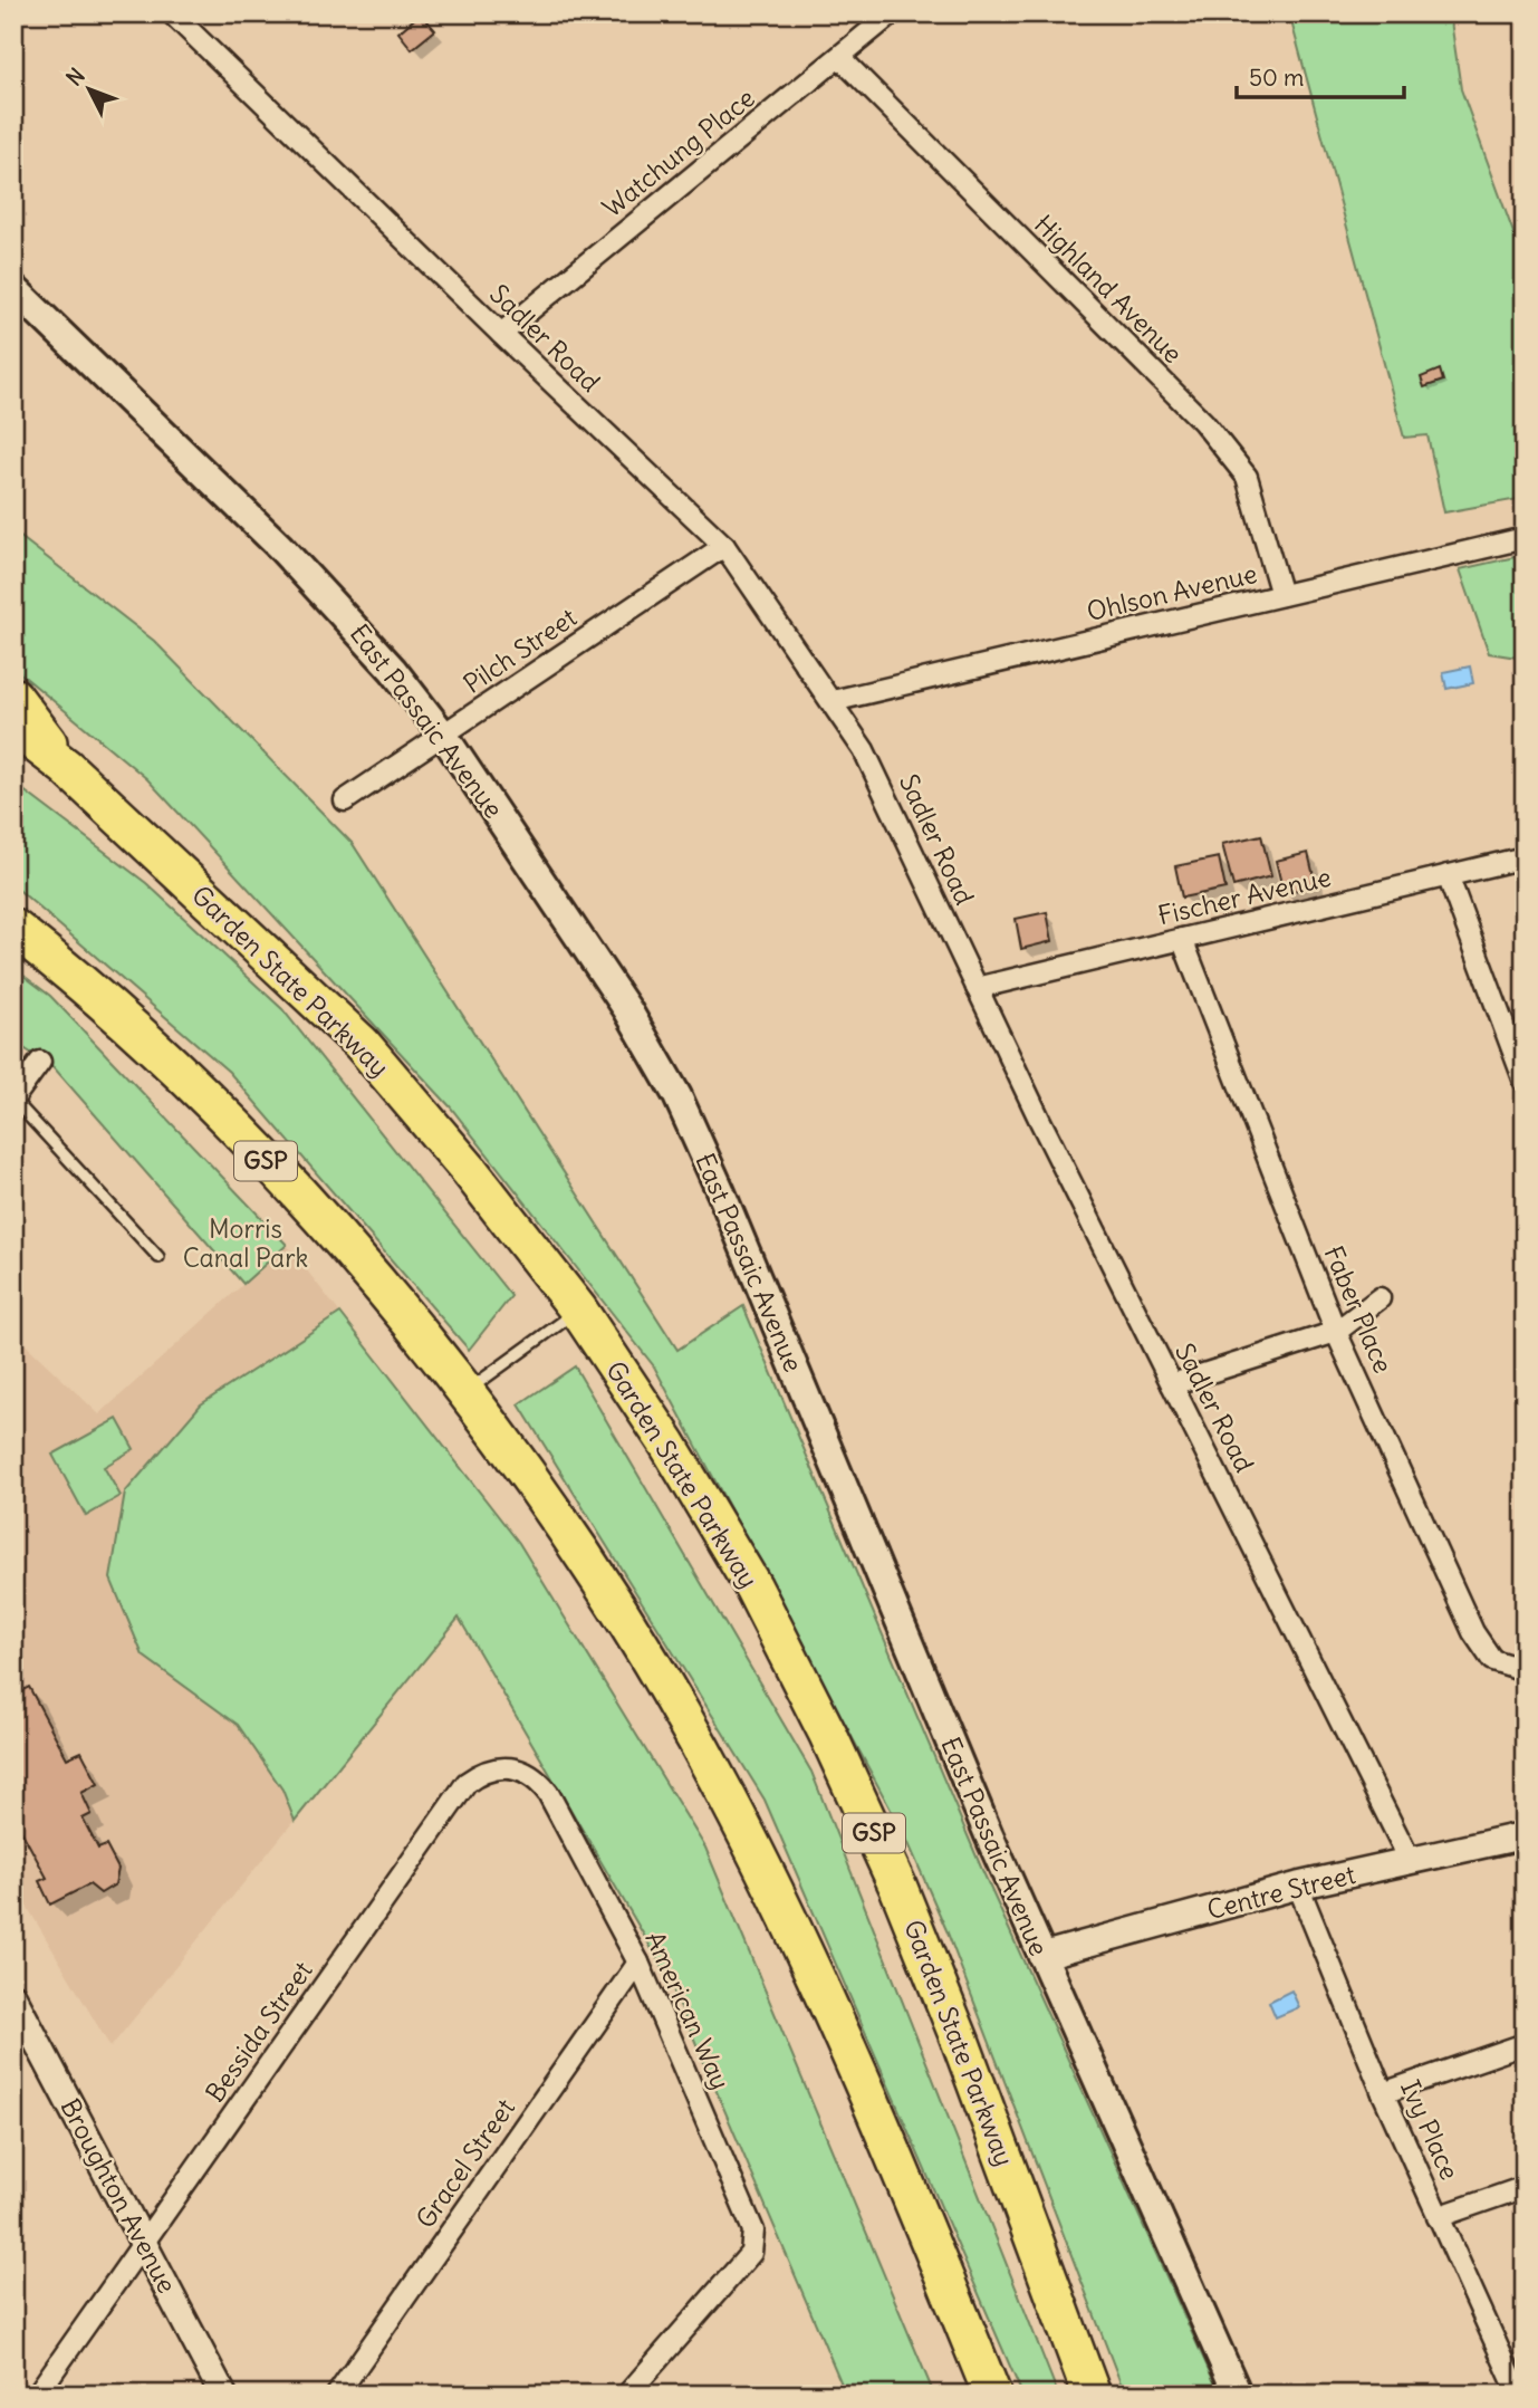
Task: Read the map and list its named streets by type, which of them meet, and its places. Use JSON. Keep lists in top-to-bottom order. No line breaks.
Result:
{"streets":{"highway":["Garden State Parkway","GSP"],"main road":["East Passaic Avenue"],"street":["Watchung Place","Highland Avenue","Sadler Road","Ohlson Avenue","Pilch Street","Fischer Avenue","Faber Place","Centre Street","American Way","Bessida Street","Ivy Place","Gracel Street","Broughton Avenue"]},"crossings":[["Watchung Place","Highland Avenue"],["Watchung Place","Sadler Road"],["Highland Avenue","Ohlson Avenue"],["Sadler Road","Ohlson Avenue"],["Sadler Road","Pilch Street"],["Sadler Road","Fischer Avenue"],["Sadler Road","Centre Street"],["Pilch Street","East Passaic Avenue"],["East Passaic Avenue","Centre Street"],["Fischer Avenue","Faber Place"],["Centre Street","Ivy Place"],["American Way","Bessida Street"],["American Way","Gracel Street"],["Bessida Street","Broughton Avenue"]],"parks":["Morris Canal Park"],"scale_bar":"50 m","north":"top left"}
